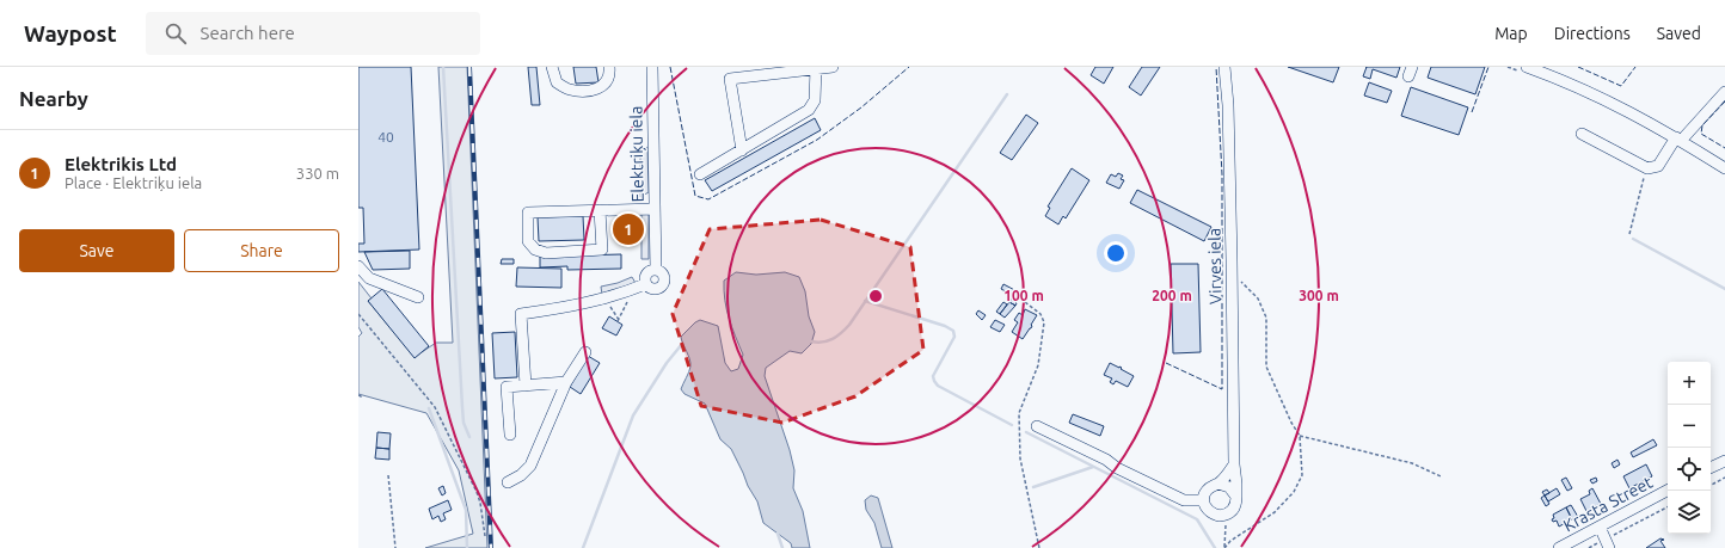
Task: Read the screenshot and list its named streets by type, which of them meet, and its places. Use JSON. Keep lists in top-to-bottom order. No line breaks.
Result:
{"streets":{"street":["Elektriķu iela","Virves iela","Krasta Street"]},"house_numbers":["40"],"page":{"header":"Waypost","search":"Search here","nav":["Map","Directions","Saved"],"heading":"Nearby","list":[{"mark":"1","name":"Elektrikis Ltd","note":"Place · Elektriķu iela","value":"330 m"}],"pins":"1","buttons":["Save","Share"],"map_buttons":["+","−"]},"rings":["100 m","200 m","300 m"]}
